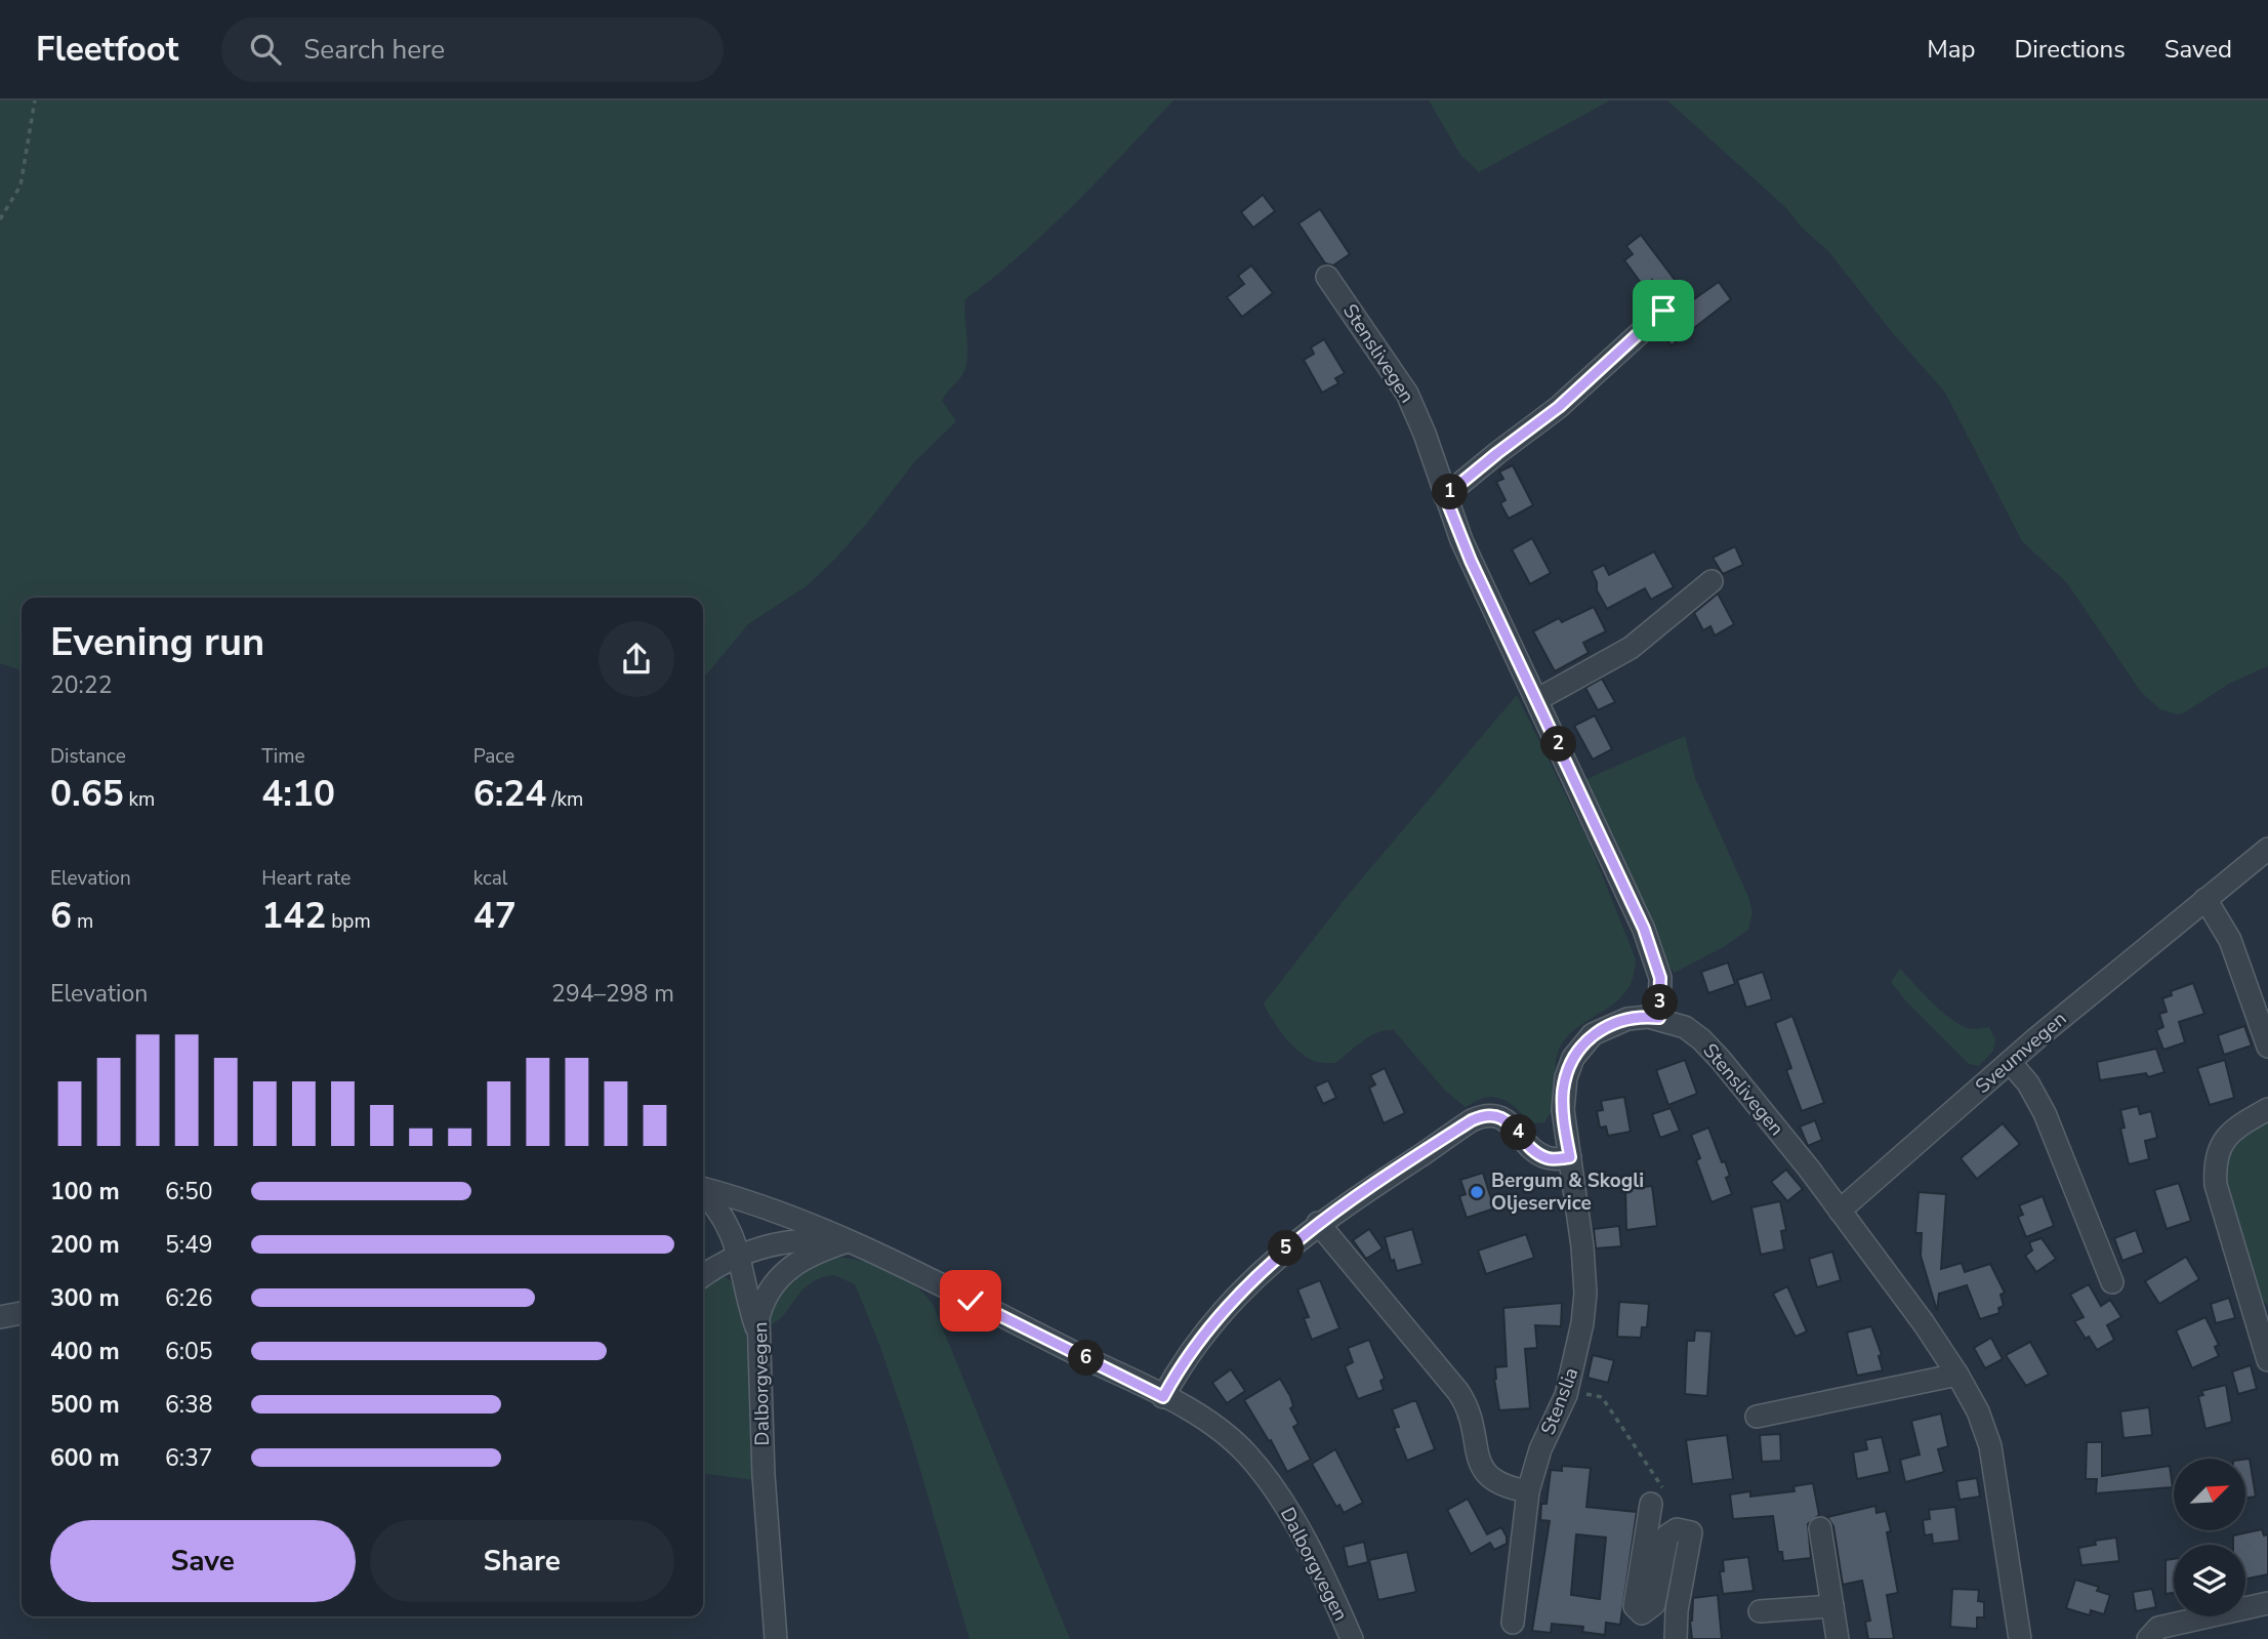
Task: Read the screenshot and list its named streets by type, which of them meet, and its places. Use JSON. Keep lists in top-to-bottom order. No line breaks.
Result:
{"streets":{"street":["Stenslivegen","Sveumvegen","Dalborgvegen","Stenslia"]},"crossings":[["Stenslivegen","Sveumvegen"],["Stenslivegen","Stenslia"]],"places":["Bergum & Skogli Oljeservice"],"north":"top right","page":{"header":"Fleetfoot","search":"Search here","nav":["Map","Directions","Saved"],"pins":["1","2","3","4","5","6"],"heading":["Evening run","20:22"],"stats":[["Distance","0.65 km"],["Time","4:10"],["Pace","6:24 /km"],["Elevation","6 m"],["Heart rate","142 bpm"],["kcal","47"]],"chart":["Elevation","294–298 m"],"list":[{"name":"100 m","note":"6:50"},{"name":"200 m","note":"5:49"},{"name":"300 m","note":"6:26"},{"name":"400 m","note":"6:05"},{"name":"500 m","note":"6:38"},{"name":"600 m","note":"6:37"}],"buttons":["Save","Share"]}}
